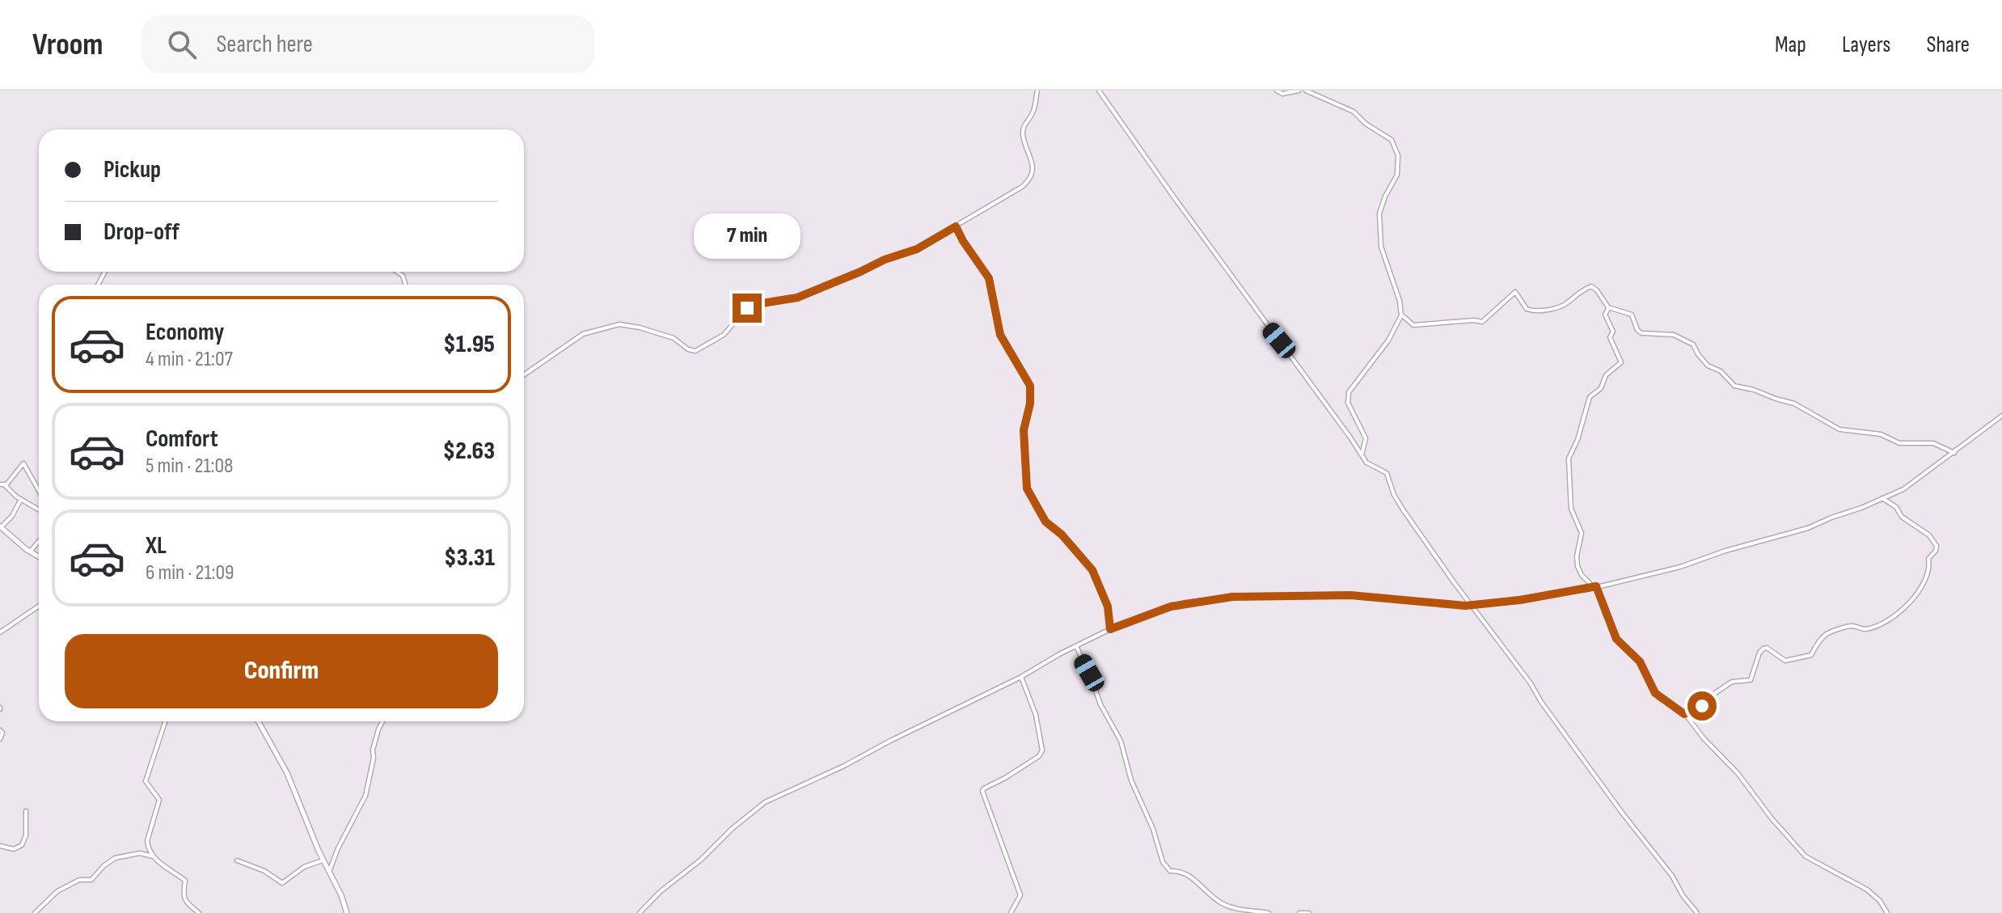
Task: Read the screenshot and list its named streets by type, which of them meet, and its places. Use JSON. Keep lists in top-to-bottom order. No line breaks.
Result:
{"page":{"header":"Vroom","search":"Search here","nav":["Map","Layers","Share"],"banner":["Pickup","Drop-off"],"bubble":"7 min","list":[{"name":"Economy","note":"4 min · 21:07","value":"$1.95"},{"name":"Comfort","note":"5 min · 21:08","value":"$2.63"},{"name":"XL","note":"6 min · 21:09","value":"$3.31"}],"buttons":"Confirm"}}
